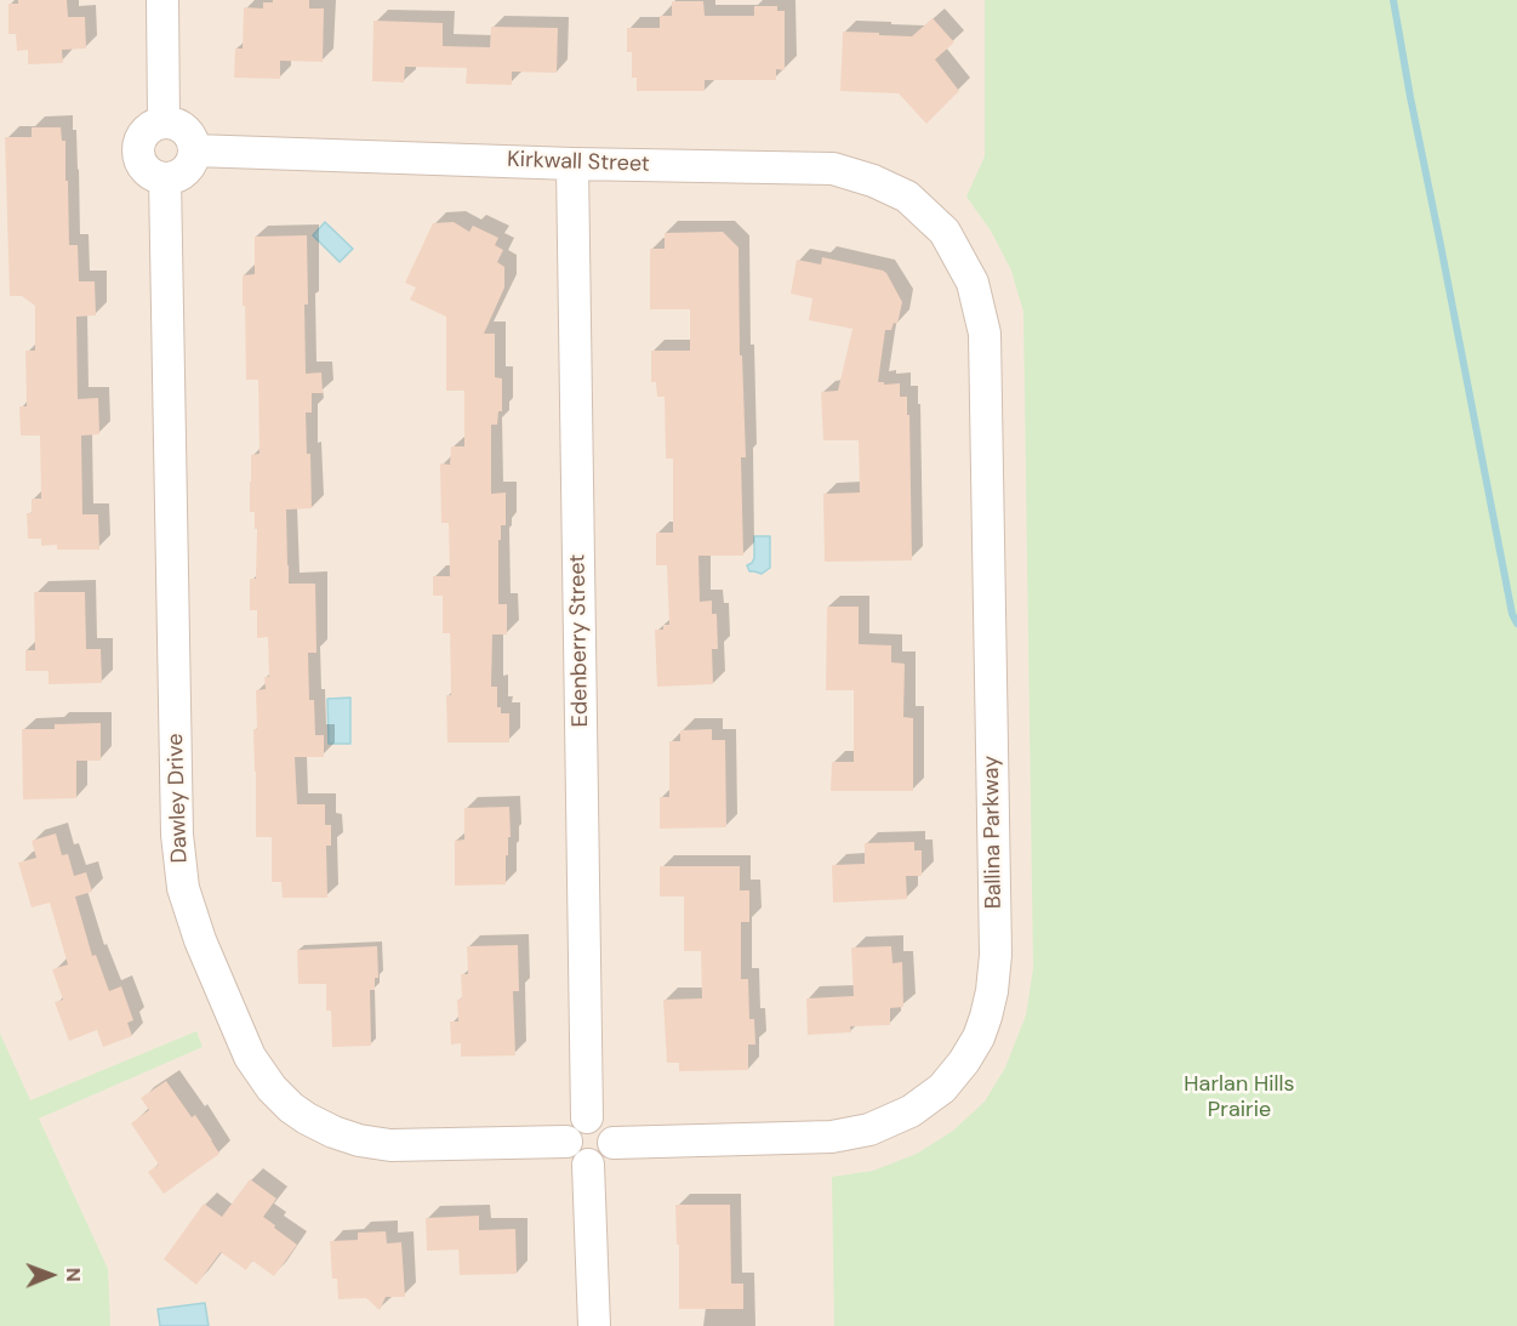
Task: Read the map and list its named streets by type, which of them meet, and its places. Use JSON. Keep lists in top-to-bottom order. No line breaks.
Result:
{"streets":{"street":["Kirkwall Street","Edenberry Street","Dawley Drive","Ballina Parkway"]},"crossings":[["Kirkwall Street","Edenberry Street"],["Kirkwall Street","Dawley Drive"],["Kirkwall Street","Ballina Parkway"],["Edenberry Street","Dawley Drive"],["Edenberry Street","Ballina Parkway"],["Dawley Drive","Ballina Parkway"]],"parks":["Harlan Hills Prairie"],"north":"right"}
